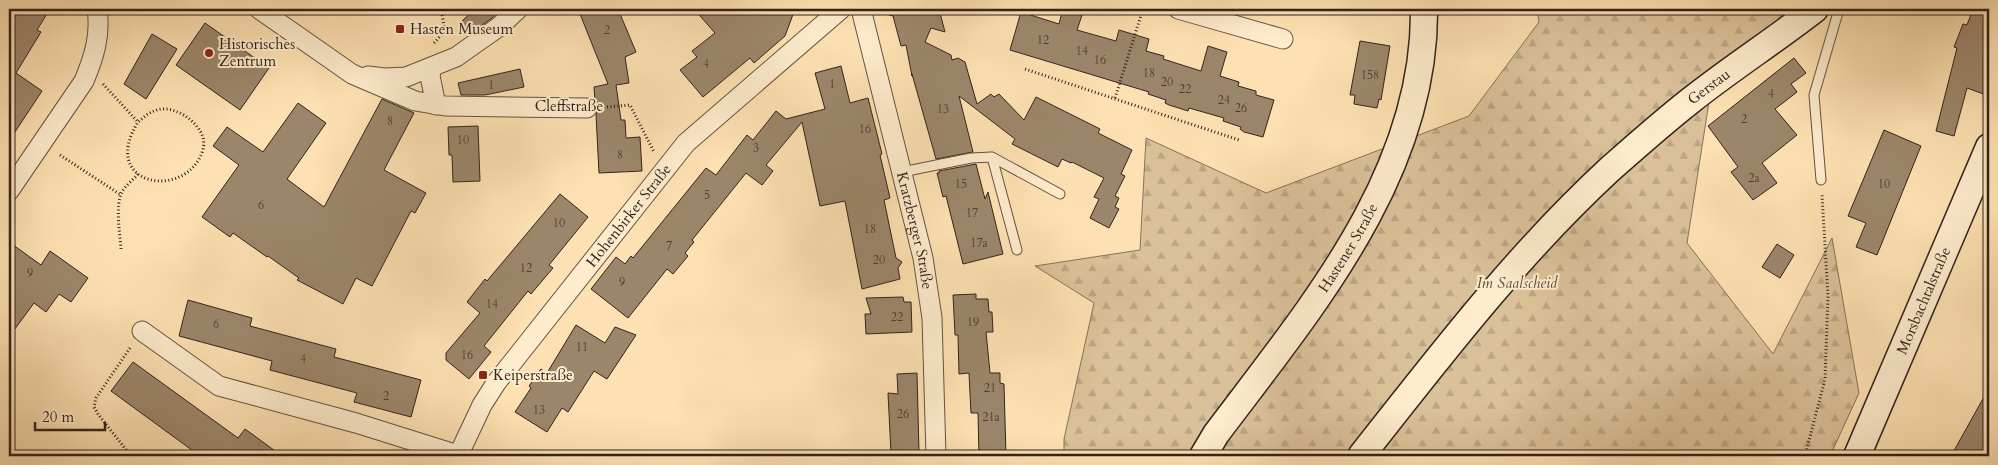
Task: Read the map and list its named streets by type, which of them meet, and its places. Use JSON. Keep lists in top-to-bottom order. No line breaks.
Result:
{"streets":{"main road":["Gerstau","Hastener Straße","Morsbachtalstraße"],"street":["Cleffstraße","Hohenbirker Straße","Kratzberger Straße"]},"crossings":[["Cleffstraße","Hohenbirker Straße"]],"parks":["Im Saalscheid"],"places":{"transit":["Hasten Museum","Keiperstraße"],"other":["Historisches Zentrum"]},"house_numbers":["2","12","14","16","4","18","158","20","1","1","22","4","24","26","13","2","8","16","10","3","8","2a","15","10","5","6","17","10","18","17a","7","20","12","9","9","14","22","19","6","11","16","4","21","2","13","26","21a"],"scale_bar":"20 m"}
